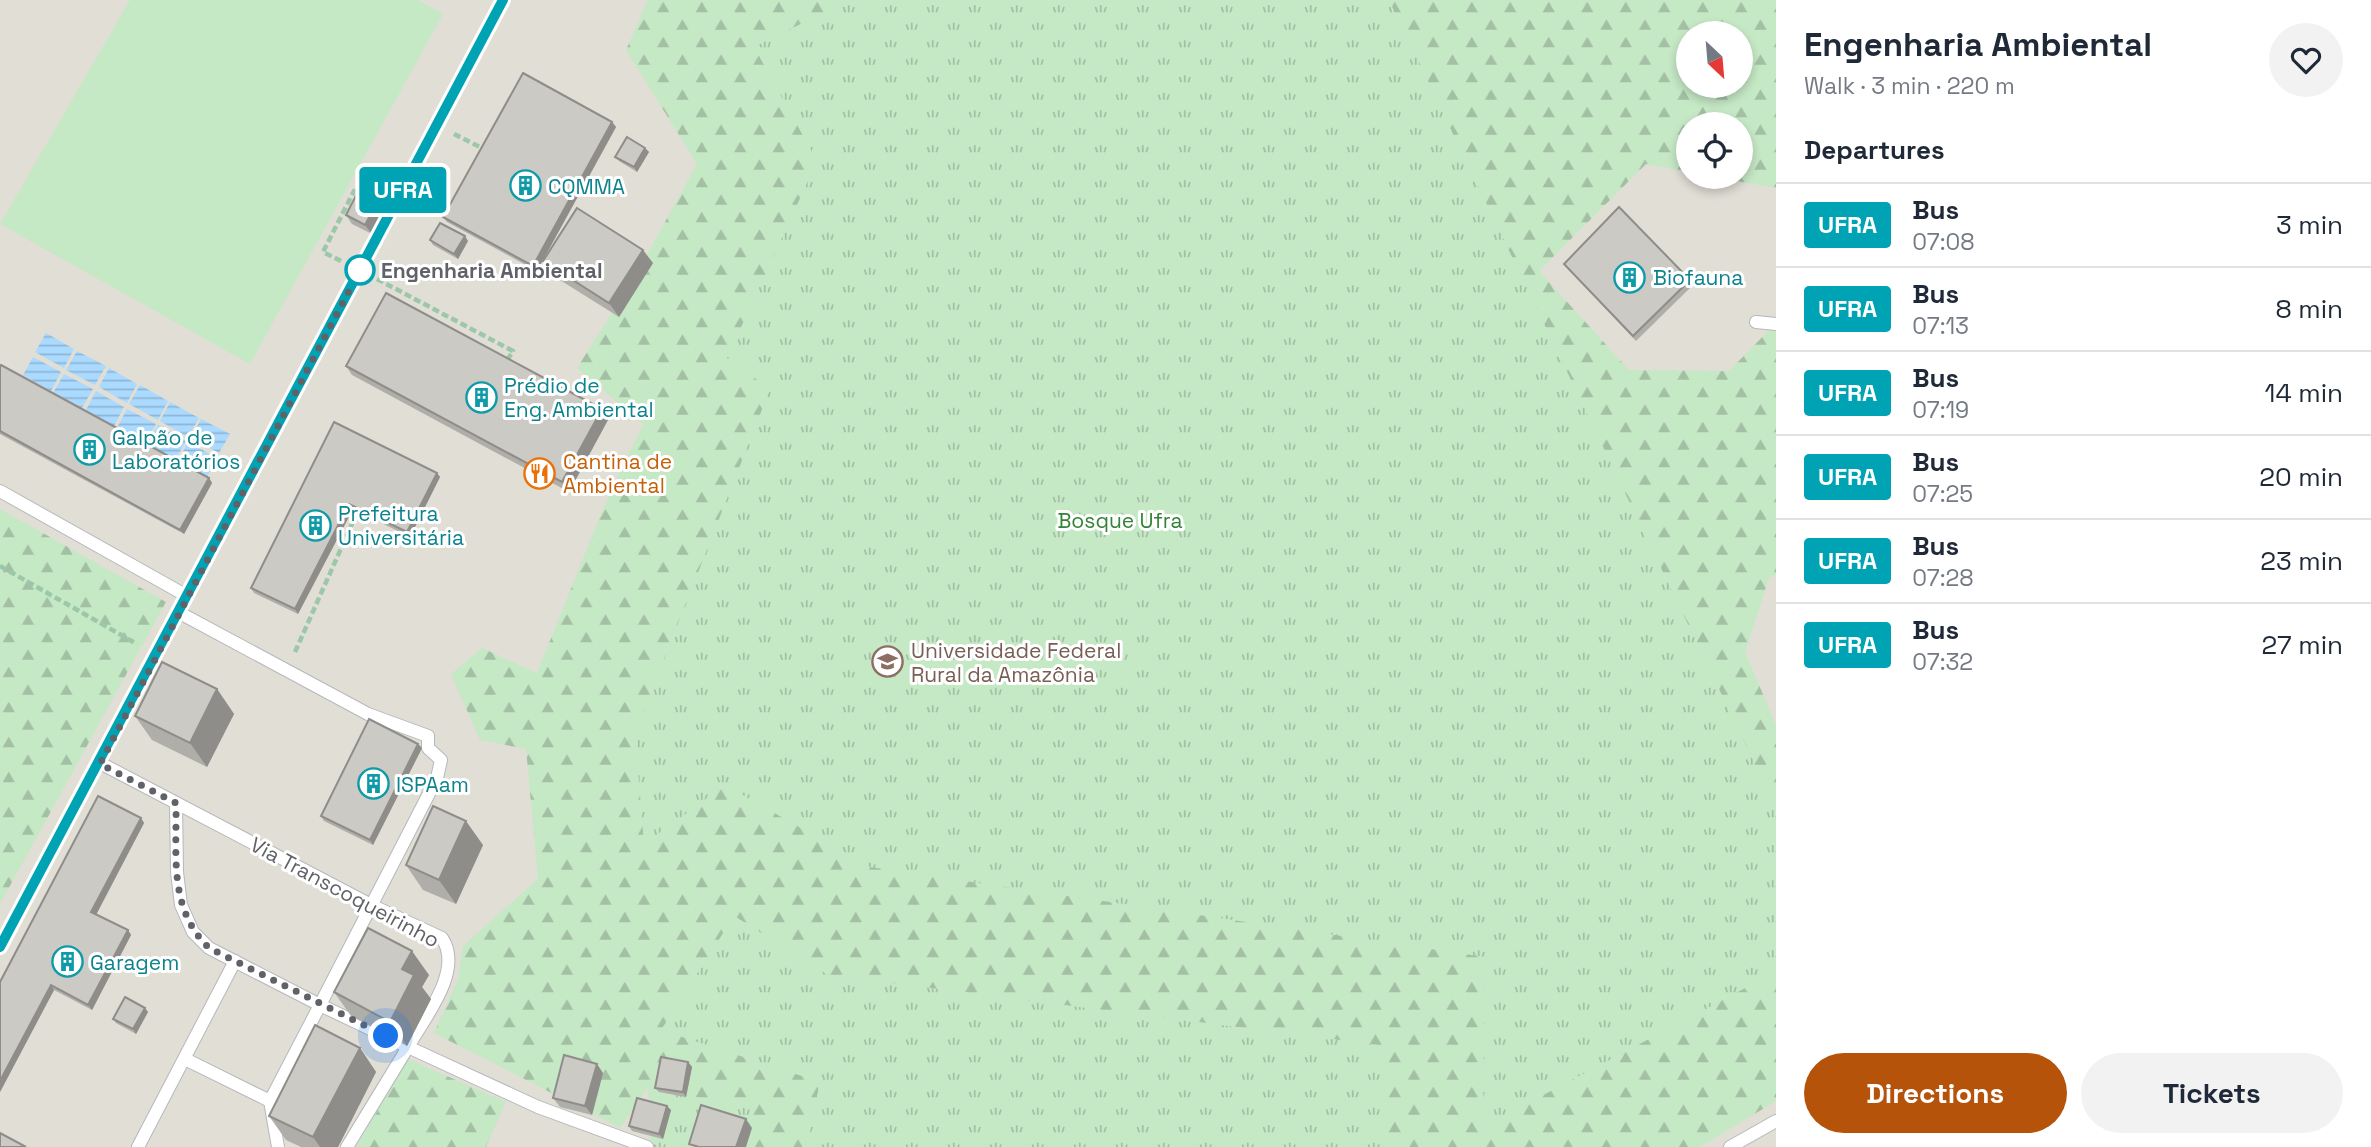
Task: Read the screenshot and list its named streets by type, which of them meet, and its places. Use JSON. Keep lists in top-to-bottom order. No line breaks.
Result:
{"streets":{"lane":["Via Transcoqueirinho"]},"parks":["Bosque Ufra"],"places":{"building":["CQMMA","Biofauna","Prédio de Eng. Ambiental","Galpão de Laboratórios","Prefeitura Universitária","ISPAam","Garagem"],"other":["Engenharia Ambiental"],"restaurant":["Cantina de Ambiental"],"school or university":["Universidade Federal Rural da Amazônia"]},"lines":["bus line UFRA"],"north":"bottom right","page":{"on_map":"UFRA","heading":[["Engenharia Ambiental","Walk · 3 min · 220 m"],"Departures"],"list":[{"mark":"UFRA","name":"Bus","note":"07:08","value":"3 min"},{"mark":"UFRA","name":"Bus","note":"07:13","value":"8 min"},{"mark":"UFRA","name":"Bus","note":"07:19","value":"14 min"},{"mark":"UFRA","name":"Bus","note":"07:25","value":"20 min"},{"mark":"UFRA","name":"Bus","note":"07:28","value":"23 min"},{"mark":"UFRA","name":"Bus","note":"07:32","value":"27 min"}],"buttons":["Directions","Tickets"]}}
